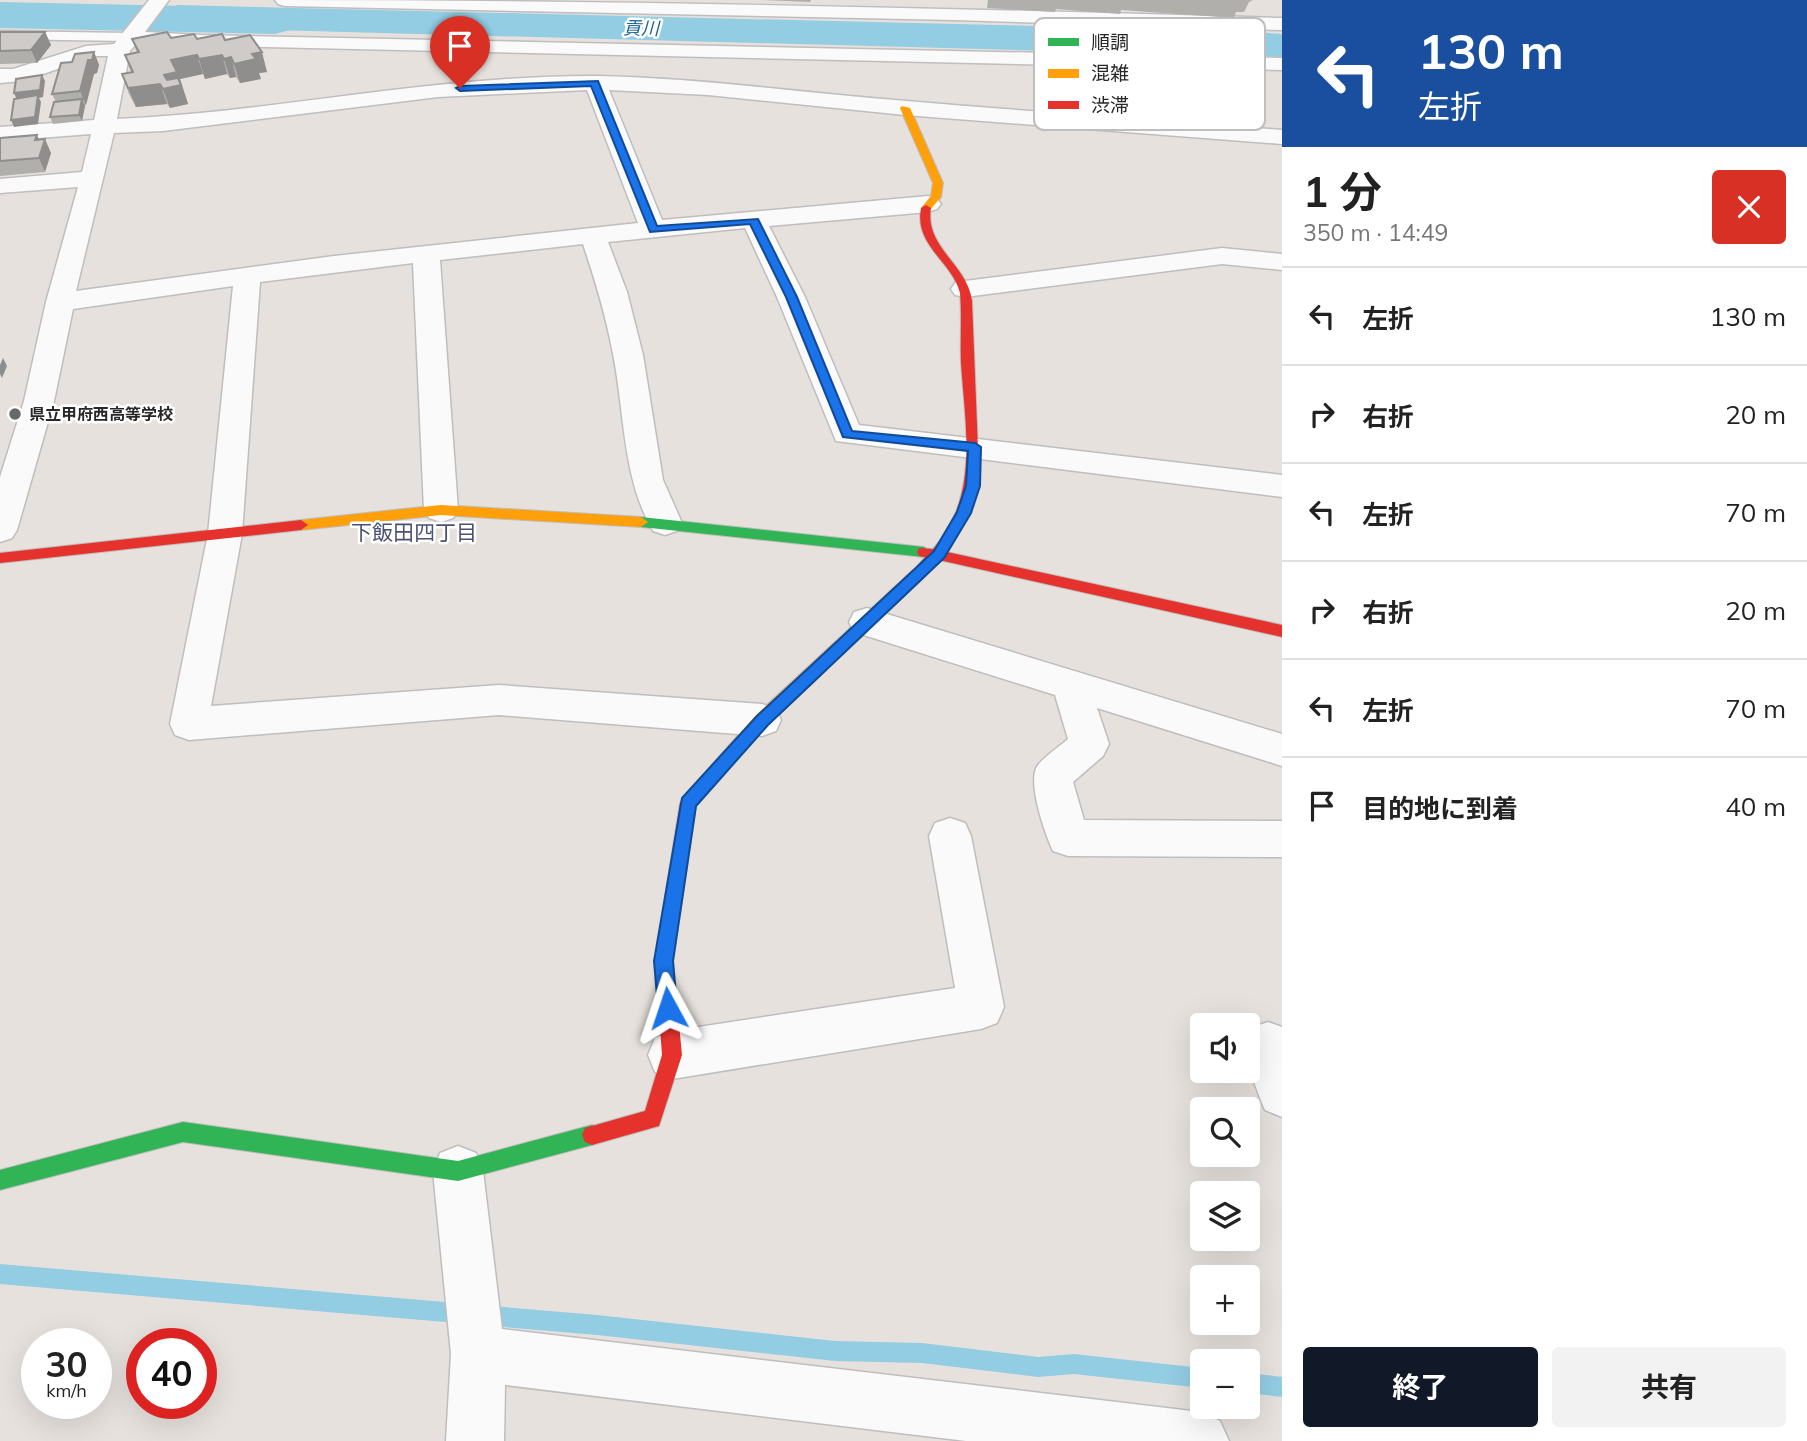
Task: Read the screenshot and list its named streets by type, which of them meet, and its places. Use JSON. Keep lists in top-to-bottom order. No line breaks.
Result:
{"districts":["下飯田四丁目"],"water":["貢川"],"places":["県立甲府西高等学校"],"legend":["順調","混雑","渋滞"],"page":{"turn":["130 m","左折"],"heading":["1 分","350 m · 14:49"],"list":[{"name":"左折","value":"130 m"},{"name":"右折","value":"20 m"},{"name":"左折","value":"70 m"},{"name":"右折","value":"20 m"},{"name":"左折","value":"70 m"},{"name":"目的地に到着","value":"40 m"}],"map_buttons":["+","−"],"speed":"30 km/h","limit":"40","buttons":["終了","共有"]}}
